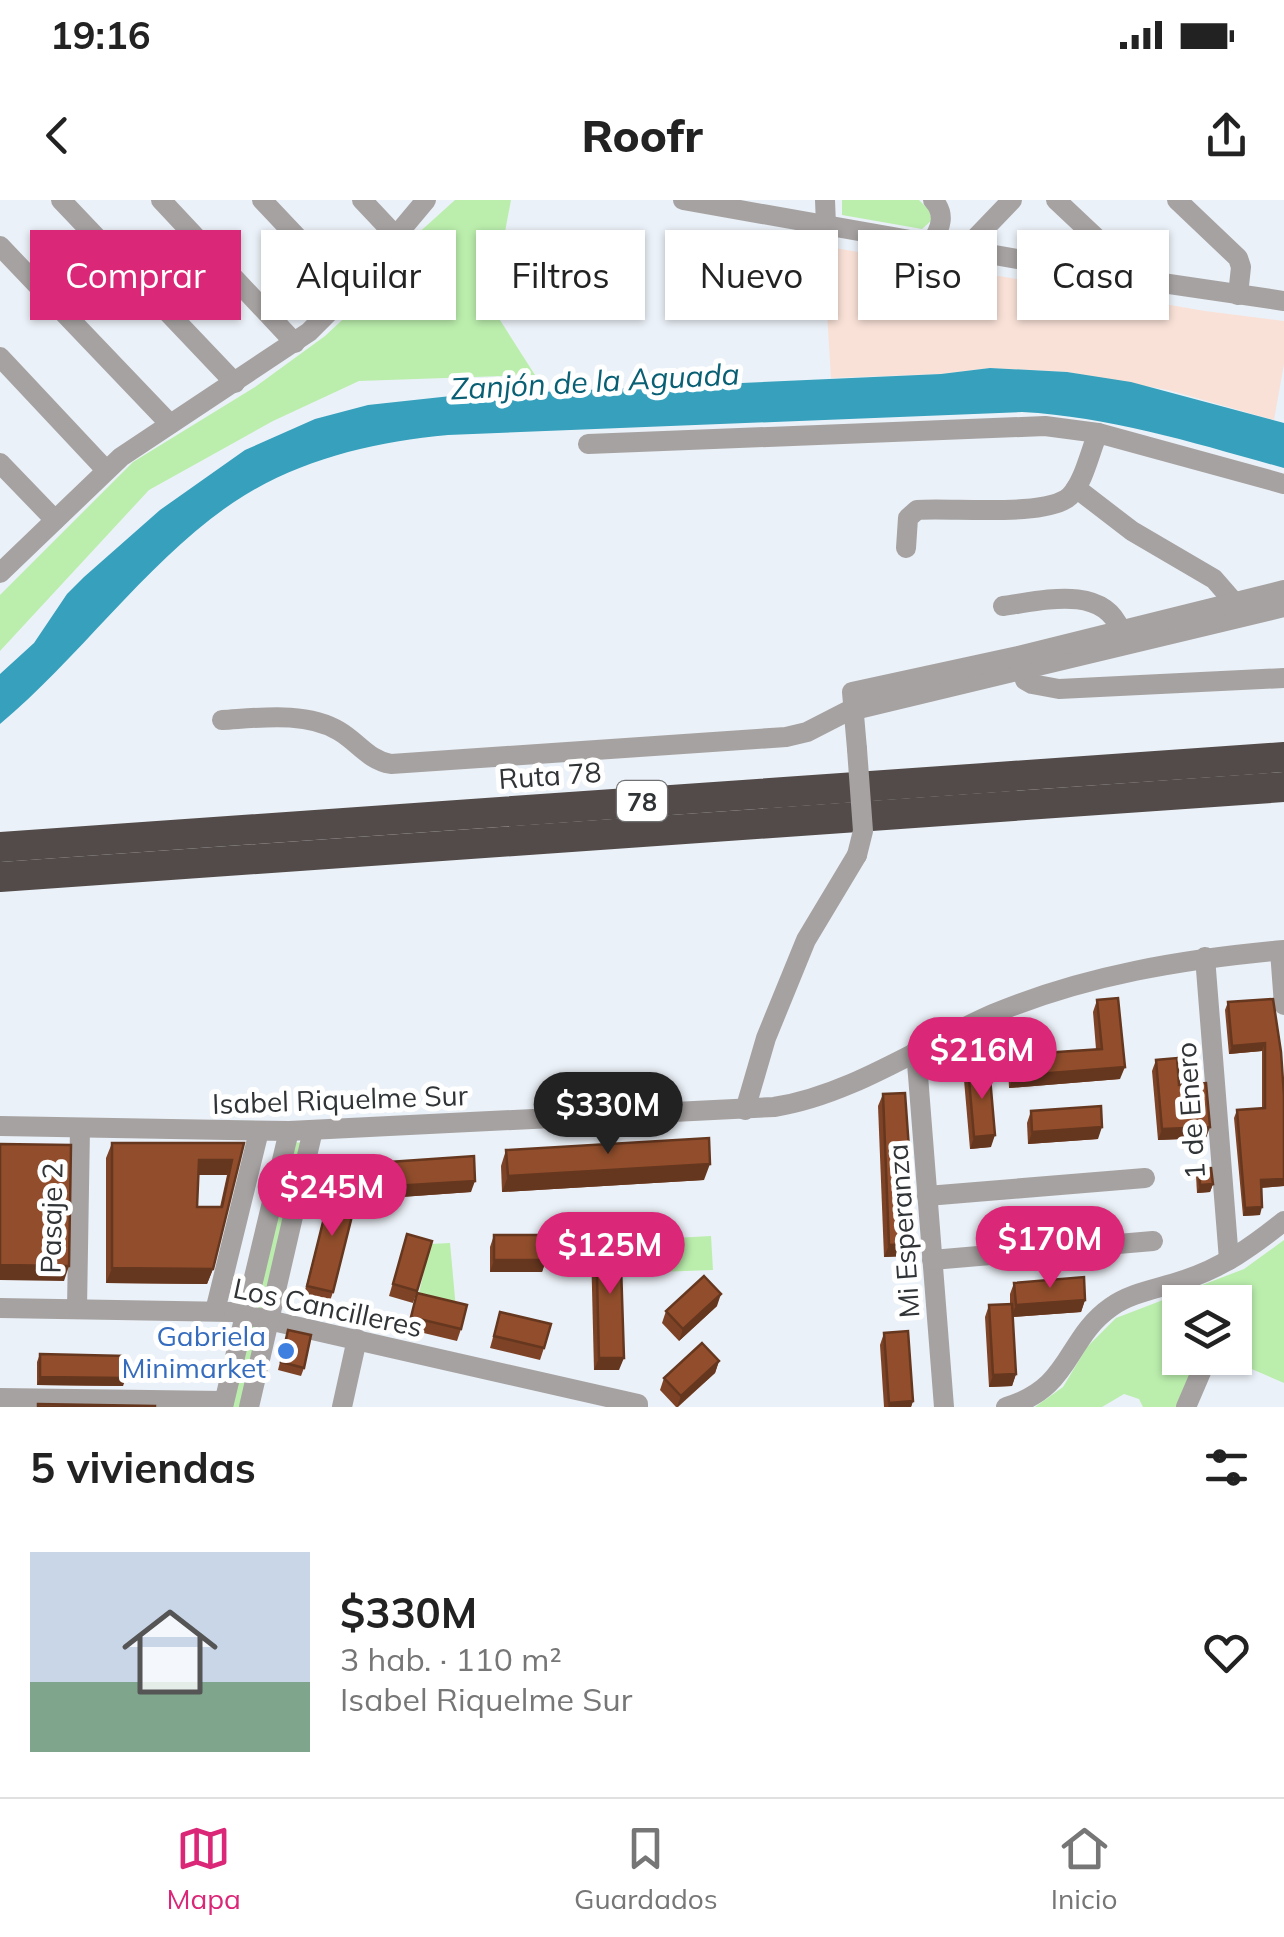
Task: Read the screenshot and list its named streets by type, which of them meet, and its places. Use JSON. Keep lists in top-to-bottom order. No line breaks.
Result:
{"streets":{"highway":["Ruta 78","78"],"street":["Isabel Riquelme Sur","1 de Enero","Pasaje 2","Mi Esperanza","Los Cancilleres"]},"crossings":[["Isabel Riquelme Sur","1 de Enero"],["Isabel Riquelme Sur","Pasaje 2"],["Isabel Riquelme Sur","Mi Esperanza"],["Pasaje 2","Los Cancilleres"]],"water":["Zanjón de la Aguada"],"places":["Gabriela Minimarket"],"page":{"status":"19:16","header":"Roofr","chip":["Comprar","Alquilar","Filtros","Nuevo","Piso","Casa"],"price":["$216M","$330M","$245M","$170M","$125M"],"heading":"5 viviendas","list":[{"name":"$330M","note":"3 hab. · 110 m² · Isabel Riquelme Sur"}],"tabs":["Mapa","Guardados","Inicio"]}}
